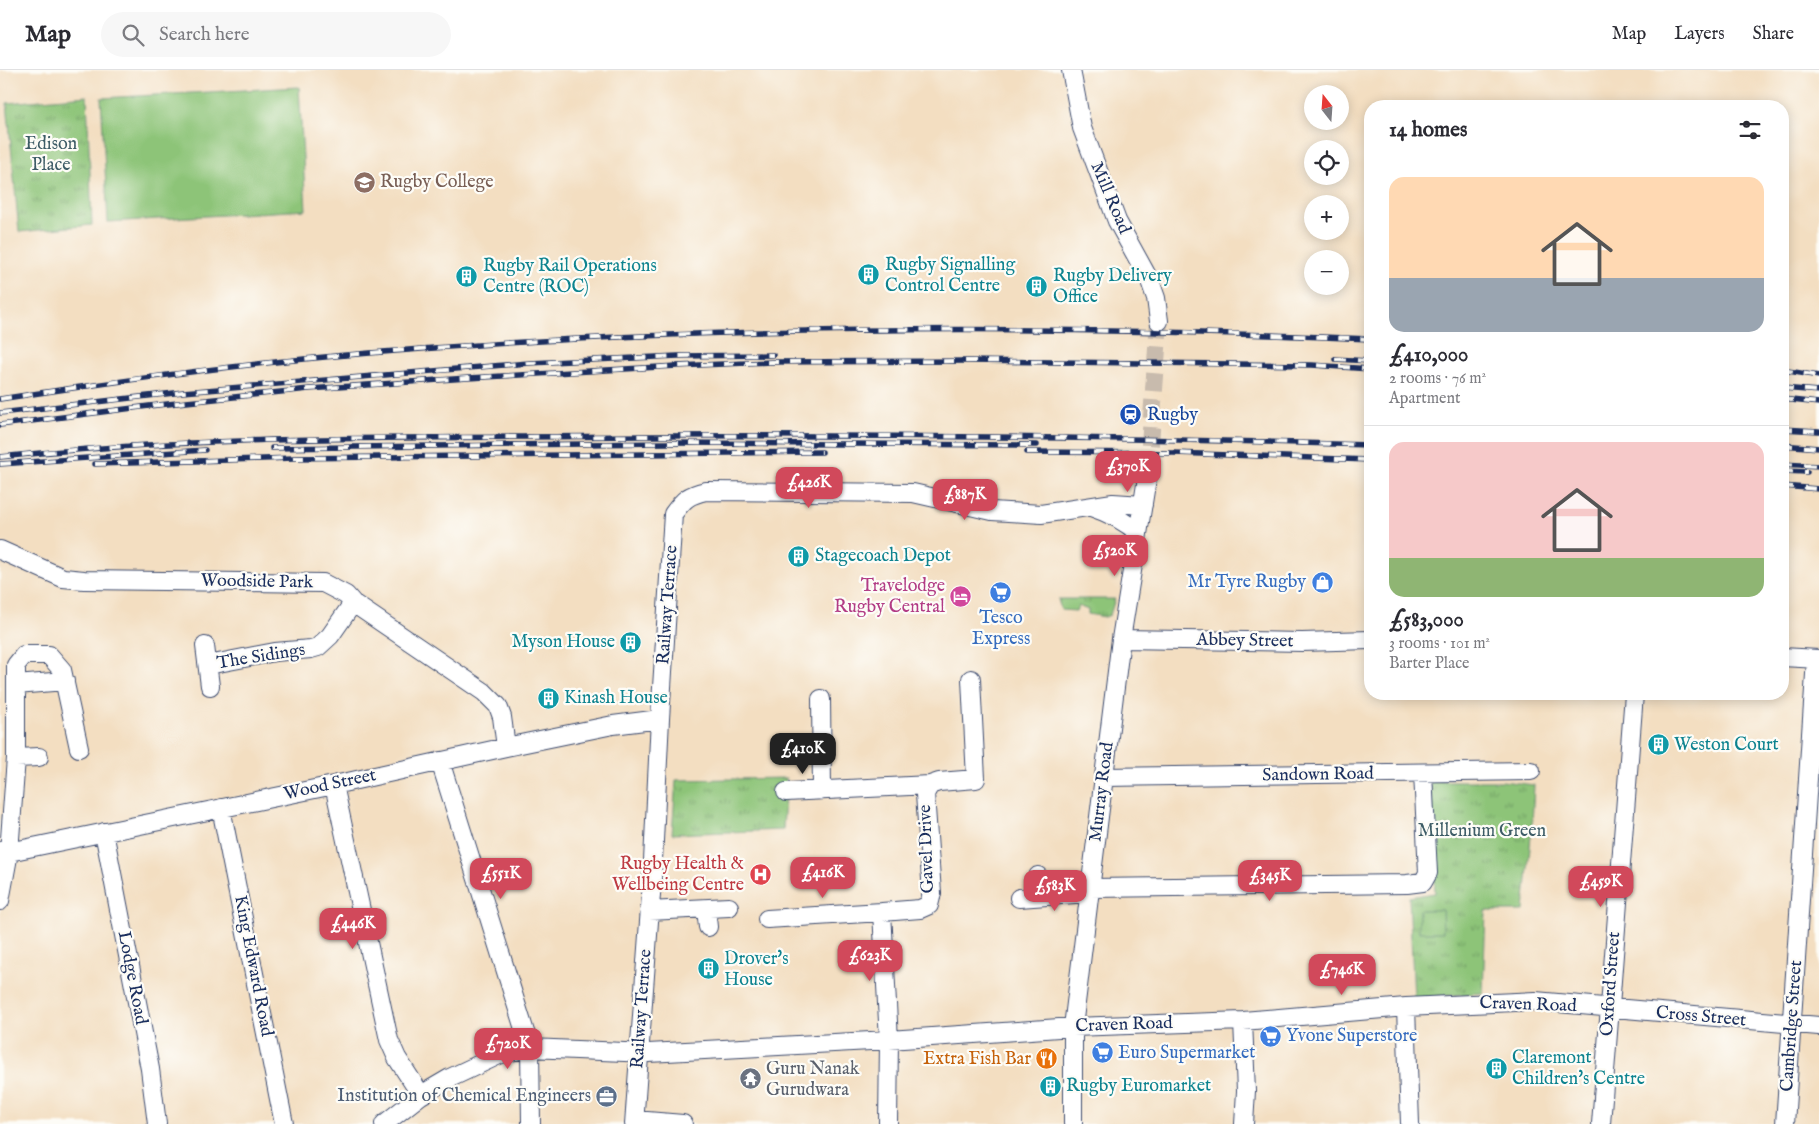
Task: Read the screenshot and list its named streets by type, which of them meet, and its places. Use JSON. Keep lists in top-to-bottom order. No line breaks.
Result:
{"streets":{"street":["Mill Road","Woodside Park","Railway Terrace","Abbey Street","The Sidings","Sandown Road","Wood Street","Murray Road","Gavel Drive","King Edward Road","Lodge Road","Oxford Street","Craven Road","Cross Street","Cambridge Street"]},"crossings":[["Woodside Park","The Sidings"],["Woodside Park","Wood Street"],["Railway Terrace","Wood Street"],["Railway Terrace","Murray Road"],["Railway Terrace","Craven Road"],["Abbey Street","Murray Road"],["Sandown Road","Murray Road"],["Wood Street","King Edward Road"],["Wood Street","Lodge Road"],["Murray Road","Craven Road"],["Oxford Street","Craven Road"],["Oxford Street","Cross Street"],["Craven Road","Cross Street"],["Cross Street","Cambridge Street"]],"parks":["Edison Place","Millenium Green"],"places":{"school or university":["Rugby College"],"building":["Rugby Signalling Control Centre","Rugby Rail Operations Centre (ROC)","Rugby Delivery Office","Stagecoach Depot","Myson House","Kinash House","Weston Court","Drover's House","Claremont Children's Centre","Rugby Euromarket"],"station":["Rugby"],"shop":["Mr Tyre Rugby"],"supermarket":["Tesco Express","Yvone Superstore","Euro Supermarket"],"hotel":["Travelodge Rugby Central"],"hospital":["Rugby Health & Wellbeing Centre"],"restaurant":["Extra Fish Bar"],"temple":["Guru Nanak Gurudwara"],"office":["Institution of Chemical Engineers"]},"north":"top","page":{"header":"Map","search":"Search here","nav":["Map","Layers","Share"],"map_buttons":["+","−"],"heading":"14 homes","list":[{"name":"£410,000","note":"2 rooms · 76 m² · Apartment"},{"name":"£583,000","note":"3 rooms · 101 m² · Barter Place"}],"price":["£370K","£426K","£887K","£520K","£410K","£416K","£551K","£345K","£459K","£583K","£446K","£623K","£746K","£720K"]}}
